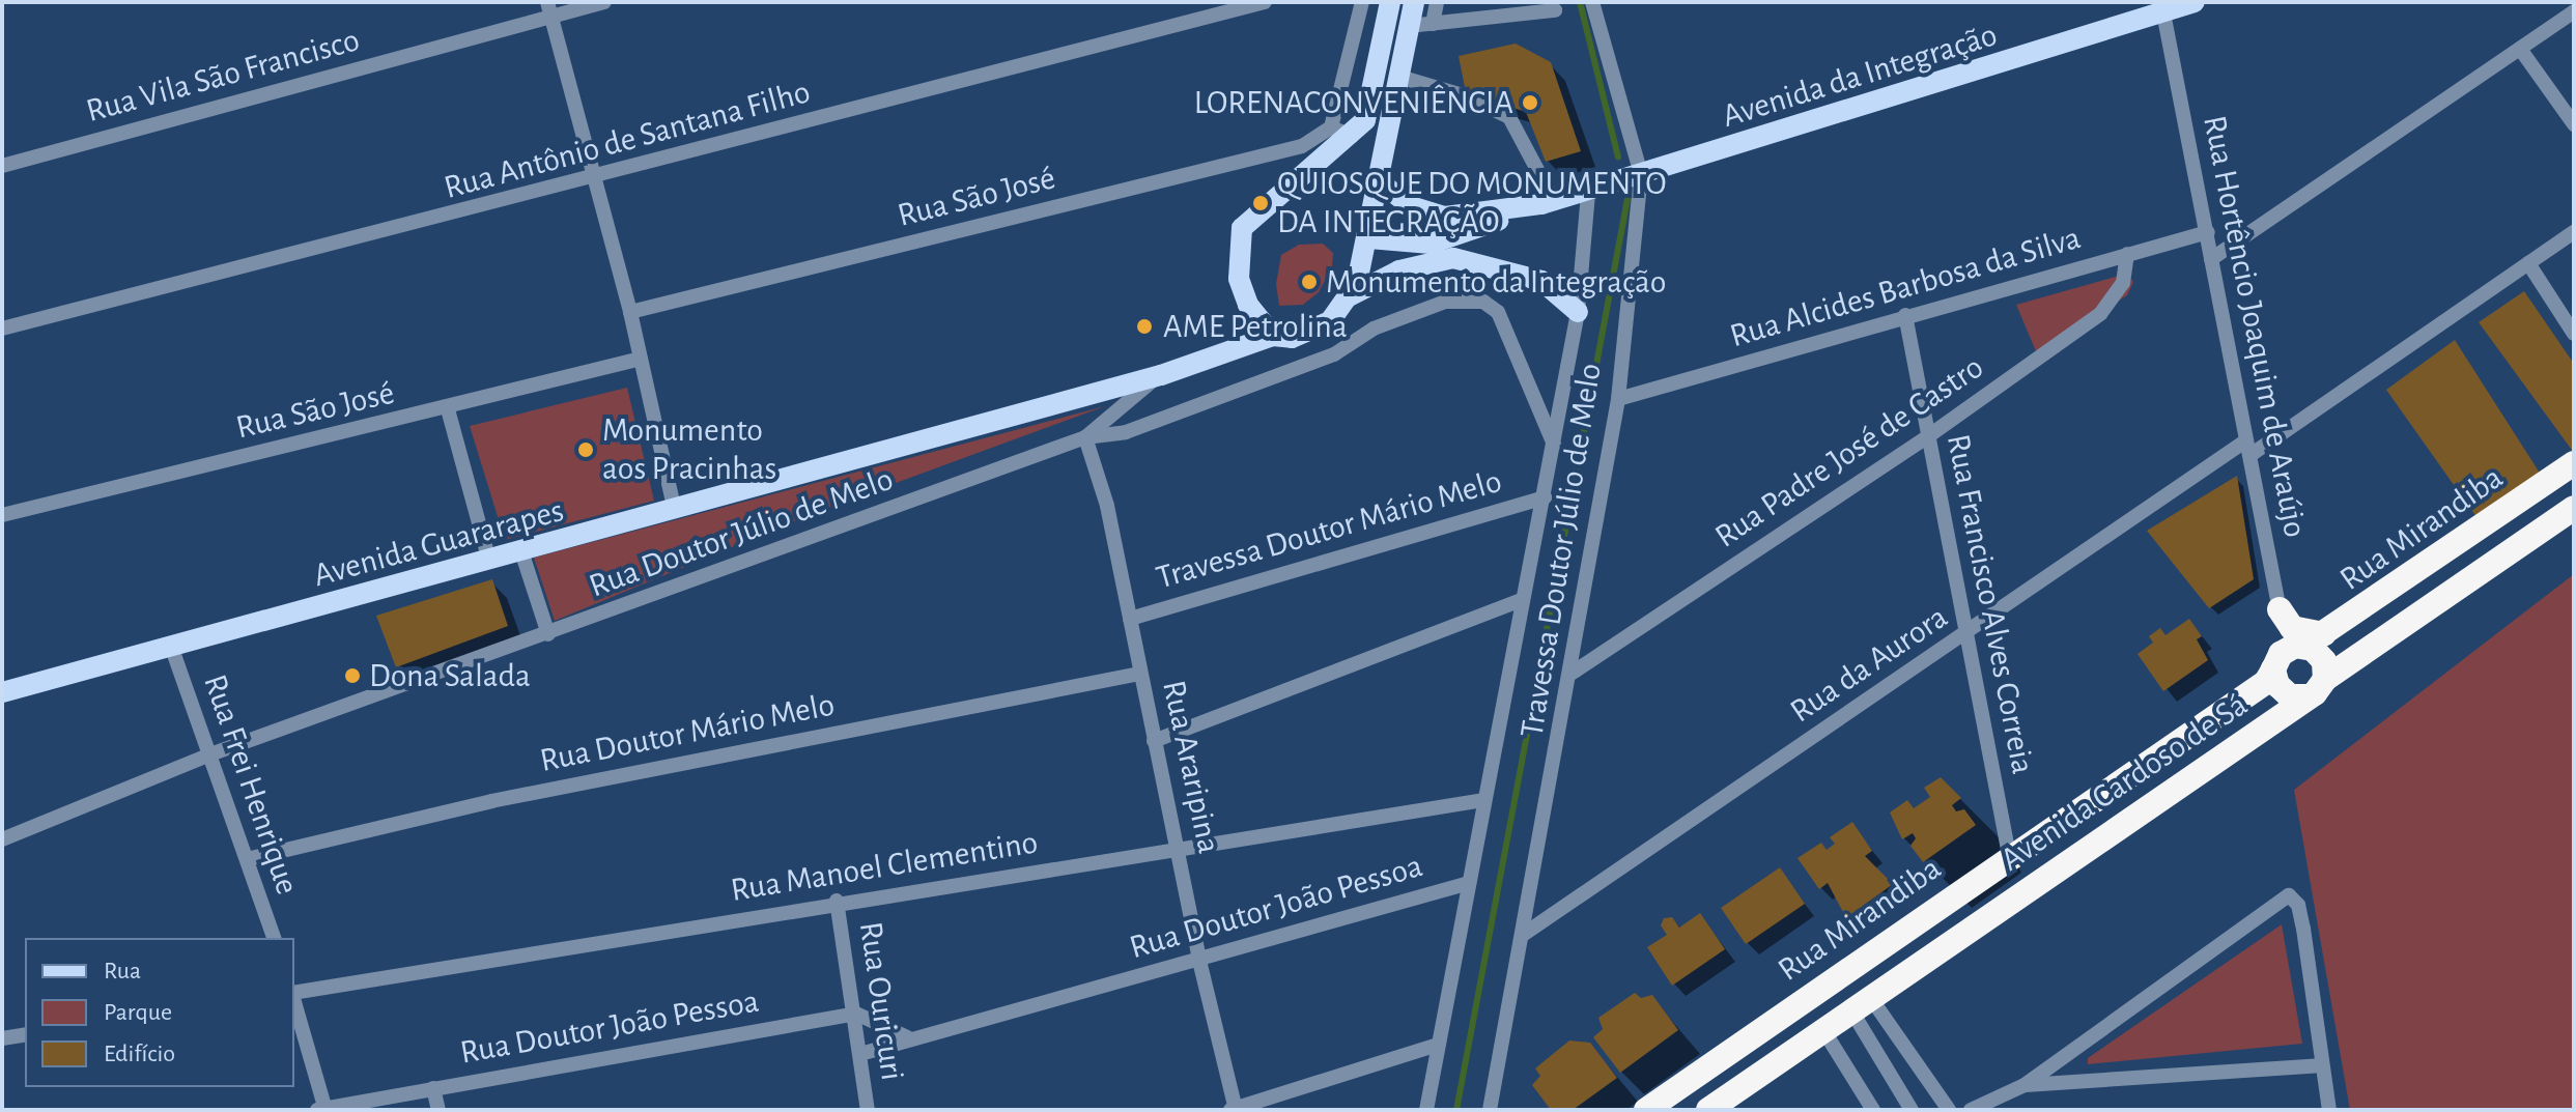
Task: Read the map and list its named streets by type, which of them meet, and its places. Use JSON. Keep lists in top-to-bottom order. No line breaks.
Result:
{"streets":{"highway":["Rua Mirandiba","Avenida Cardoso de Sá"],"main road":["Avenida da Integração","Avenida Guararapes"],"street":["Rua Vila São Francisco","Rua Antônio de Santana Filho","Rua São José","Rua Alcides Barbosa da Silva","Rua Hortêncio Joaquim de Araújo","Rua Padre José de Castro","Travessa Doutor Mário Melo","Rua Doutor Júlio de Melo","Travessa Doutor Júlio de Melo","Rua Francisco Alves Correia","Rua da Aurora","Rua Doutor Mário Melo","Rua Araripina","Rua Frei Henrique","Rua Manoel Clementino","Rua Doutor João Pessoa","Rua Ouricuri"]},"crossings":[["Avenida da Integração","Rua Hortêncio Joaquim de Araújo"],["Avenida da Integração","Travessa Doutor Júlio de Melo"],["Rua Alcides Barbosa da Silva","Rua Hortêncio Joaquim de Araújo"],["Rua Alcides Barbosa da Silva","Rua Padre José de Castro"],["Rua Alcides Barbosa da Silva","Travessa Doutor Júlio de Melo"],["Rua Alcides Barbosa da Silva","Rua Francisco Alves Correia"],["Rua Hortêncio Joaquim de Araújo","Rua Mirandiba"],["Rua Hortêncio Joaquim de Araújo","Rua da Aurora"],["Rua Padre José de Castro","Travessa Doutor Júlio de Melo"],["Rua Padre José de Castro","Rua Francisco Alves Correia"],["Rua Mirandiba","Rua Francisco Alves Correia"],["Travessa Doutor Mário Melo","Travessa Doutor Júlio de Melo"],["Travessa Doutor Mário Melo","Rua Araripina"],["Rua Doutor Júlio de Melo","Travessa Doutor Júlio de Melo"],["Rua Doutor Júlio de Melo","Rua Araripina"],["Rua Doutor Júlio de Melo","Rua Frei Henrique"],["Avenida Guararapes","Rua Frei Henrique"],["Travessa Doutor Júlio de Melo","Rua da Aurora"],["Travessa Doutor Júlio de Melo","Rua Manoel Clementino"],["Travessa Doutor Júlio de Melo","Rua Doutor João Pessoa"],["Rua Francisco Alves Correia","Rua da Aurora"],["Rua Doutor Mário Melo","Rua Araripina"],["Rua Doutor Mário Melo","Rua Frei Henrique"],["Rua Araripina","Rua Manoel Clementino"],["Rua Araripina","Rua Doutor João Pessoa"],["Rua Manoel Clementino","Rua Ouricuri"],["Rua Doutor João Pessoa","Rua Ouricuri"]],"places":["LORENACONVENIÊNCIA","QUIOSQUE DO MONUMENTO DA INTEGRAÇÃO","Monumento da Integração","AME Petrolina","Monumento aos Pracinhas","Dona Salada"],"legend":["Rua","Parque","Edifício"]}
